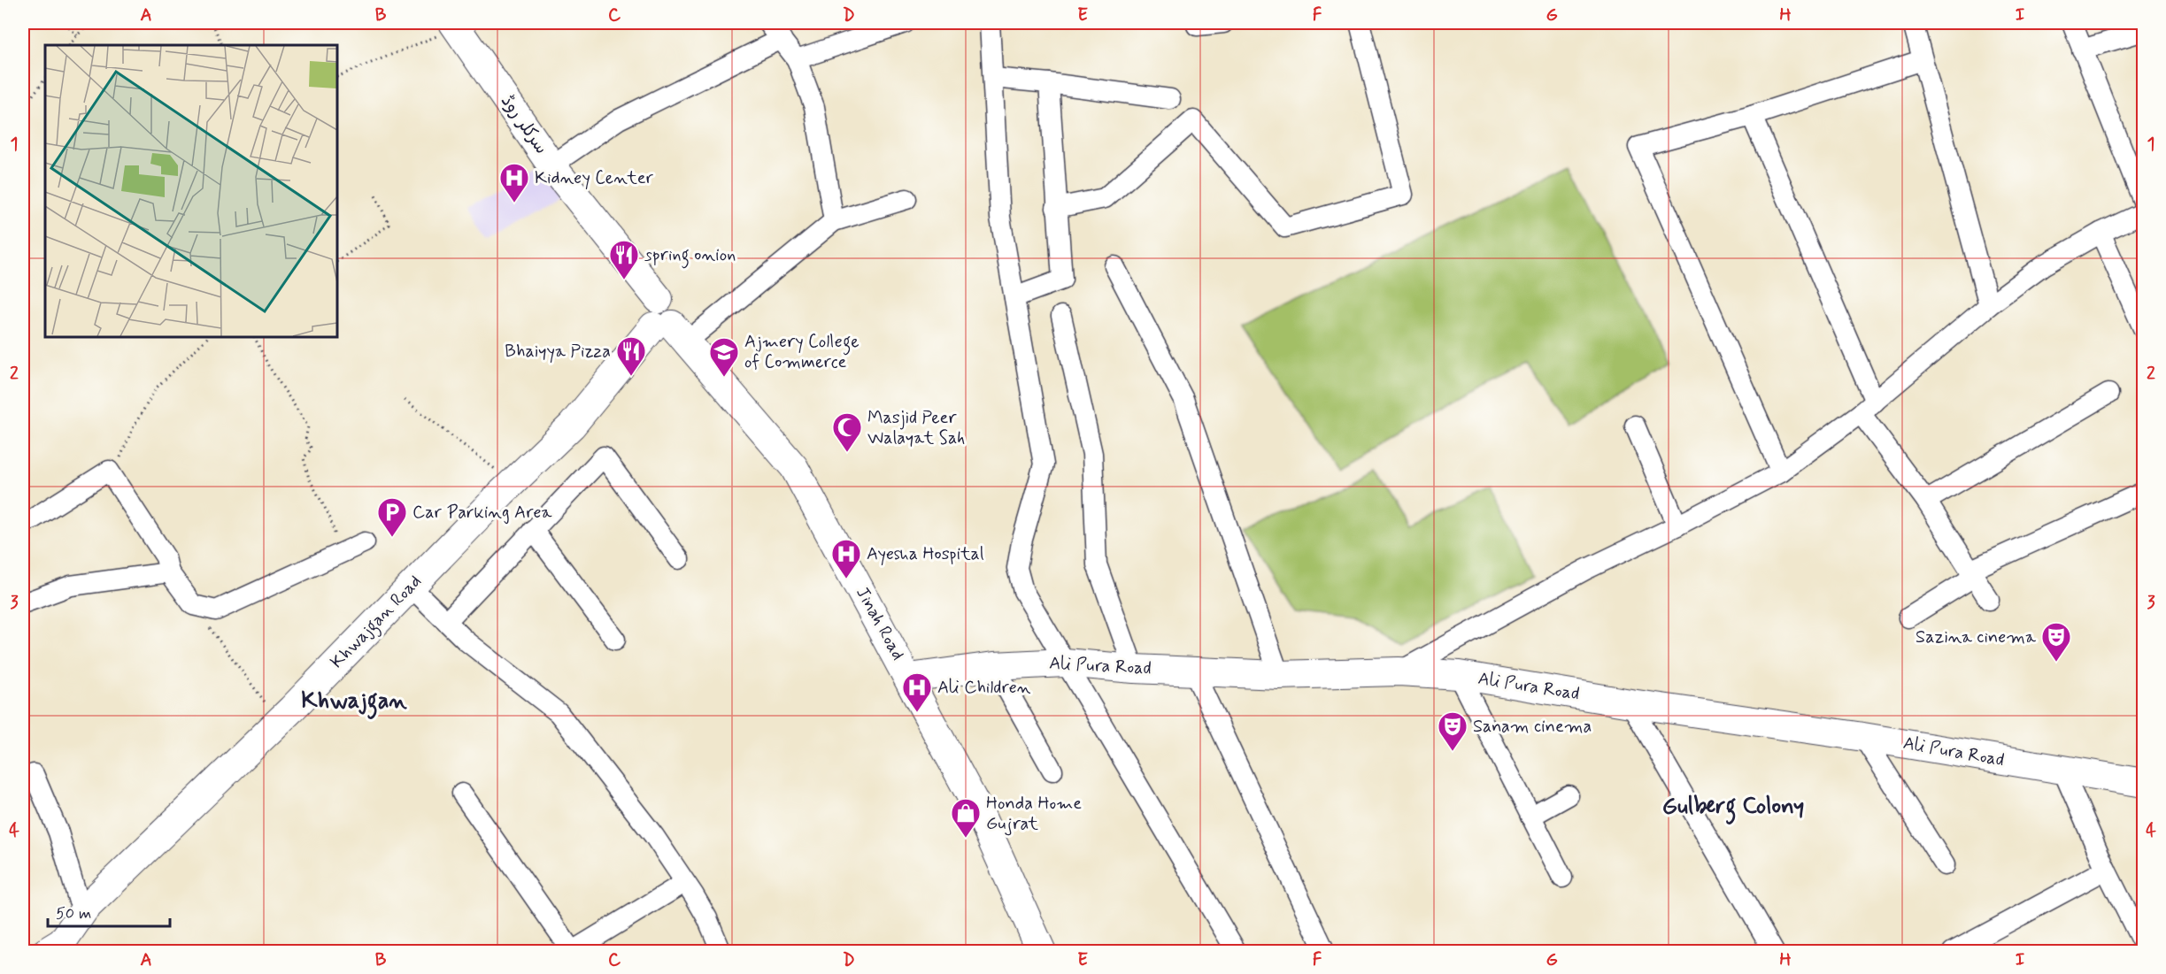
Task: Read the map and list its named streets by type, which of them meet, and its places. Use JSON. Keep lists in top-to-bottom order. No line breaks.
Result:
{"streets":{"street":["سرکلر روڈ","Khwajgan Road","Jinah Road","Ali Pura Road"]},"crossings":[["سرکلر روڈ","Khwajgan Road"],["سرکلر روڈ","Jinah Road"],["Khwajgan Road","Jinah Road"],["Jinah Road","Ali Pura Road"]],"districts":["Khwajgan","Gulberg Colony"],"places":{"hospital":["Kidney Center","Ayesha Hospital","Ali Children"],"restaurant":["spring onion","Bhaiyya Pizza"],"school or university":["Ajmery College of Commerce"],"mosque":["Masjid Peer Walayat Sah"],"parking":["Car Parking Area"],"theatre":["Sazina cinema","Sanam cinema"],"shop":["Honda Home Gujrat"]},"scale_bar":"50 m","grid":{"columns":["A","B","C","D","E","F","G","H","I"],"rows":["1","2","3","4"]}}
